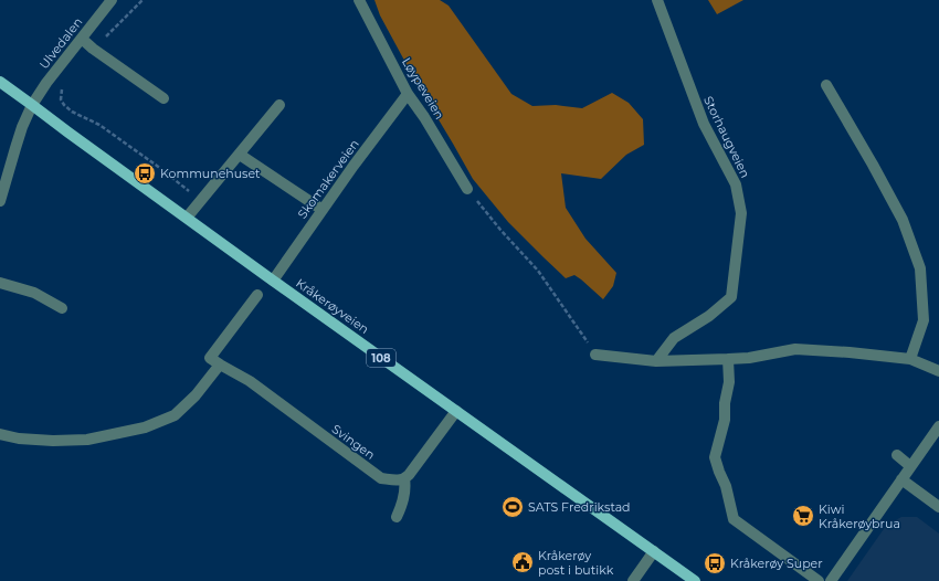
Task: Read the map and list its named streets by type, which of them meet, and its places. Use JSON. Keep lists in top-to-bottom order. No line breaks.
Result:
{"streets":{"main road":["Kråkerøyveien","108"],"street":["Ulvedalen","Løypeveien","Storhaugveien","Skomakerveien","Svingen"]},"crossings":[["Ulvedalen","Kråkerøyveien"],["Løypeveien","Skomakerveien"],["Skomakerveien","Kråkerøyveien"]],"places":{"bus stop":["Kommunehuset","Kråkerøy Super"],"sports":["SATS Fredrikstad"],"supermarket":["Kiwi Kråkerøybrua"],"public building":["Kråkerøy post i butikk"]}}
